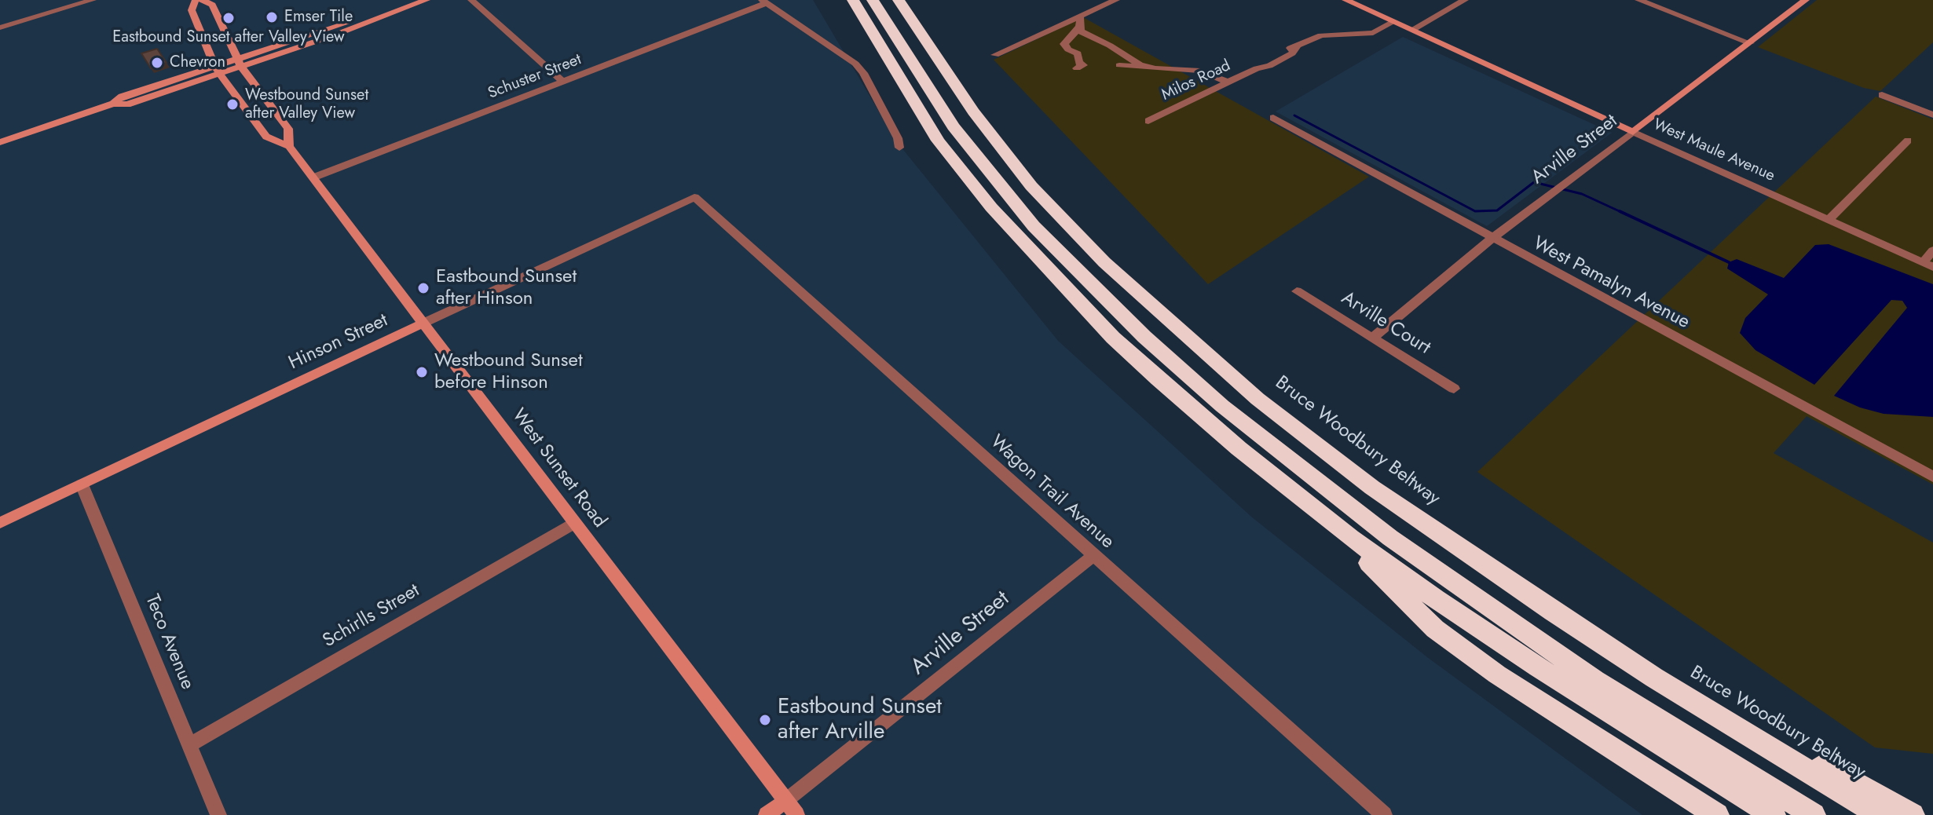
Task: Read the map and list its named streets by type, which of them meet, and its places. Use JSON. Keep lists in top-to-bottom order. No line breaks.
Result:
{"streets":{"highway":["Bruce Woodbury Beltway"],"main road":["Arville Street","West Maule Avenue","Hinson Street","West Sunset Road"],"street":["Schuster Street","Milos Road","West Pamalyn Avenue","Arville Court","Wagon Trail Avenue","Schirlls Street","Teco Avenue"]},"crossings":[["Schuster Street","West Sunset Road"],["Milos Road","West Maule Avenue"],["Arville Street","West Maule Avenue"],["Arville Street","West Pamalyn Avenue"],["Arville Street","Arville Court"],["Arville Street","West Sunset Road"],["Arville Street","Wagon Trail Avenue"],["Hinson Street","West Sunset Road"],["Hinson Street","Wagon Trail Avenue"],["Hinson Street","Teco Avenue"],["West Sunset Road","Schirlls Street"],["Schirlls Street","Teco Avenue"]],"places":["Emser Tile","Eastbound Sunset after Valley View","Chevron","Westbound Sunset after Valley View","Eastbound Sunset after Hinson","Westbound Sunset before Hinson","Eastbound Sunset after Arville"]}
